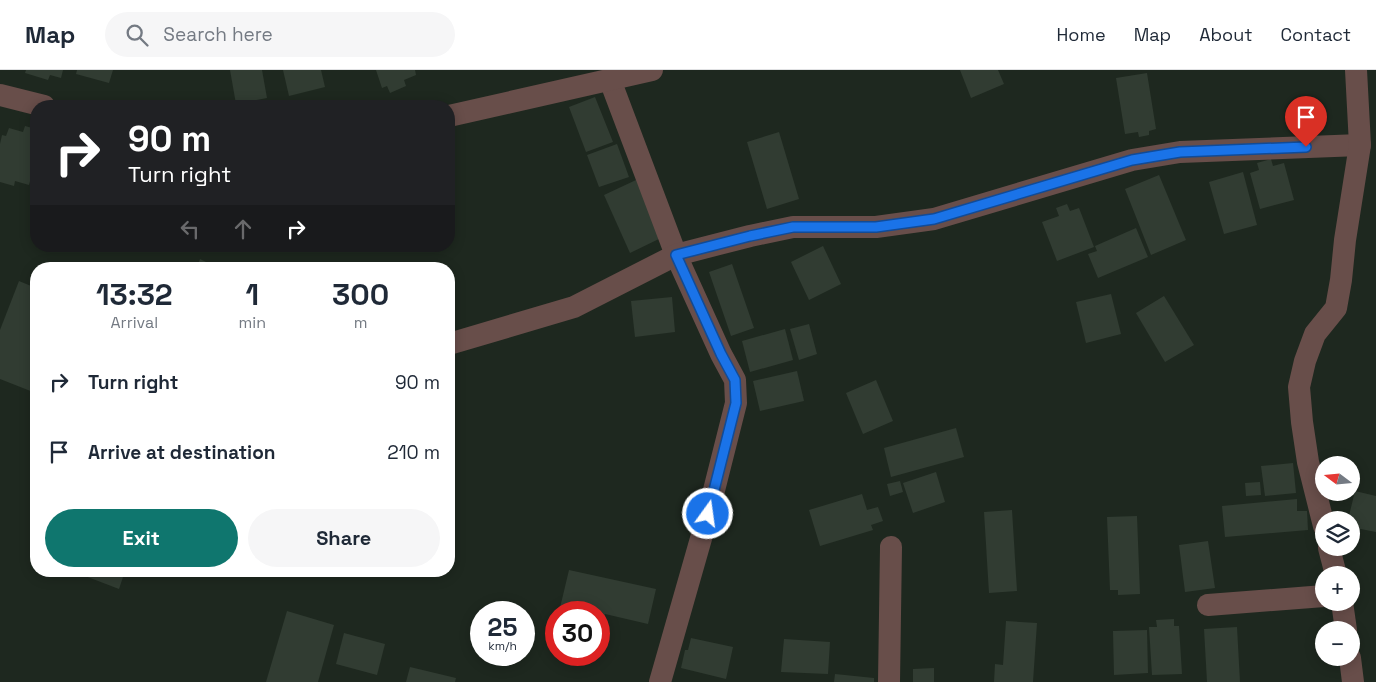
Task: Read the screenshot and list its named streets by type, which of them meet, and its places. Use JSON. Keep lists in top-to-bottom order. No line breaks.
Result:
{"north":"left","page":{"header":"Map","search":"Search here","nav":["Home","Map","About","Contact"],"turn":["90 m","Turn right"],"eta":["13:32","Arrival","1","min","300","m"],"list":[{"name":"Turn right","value":"90 m"},{"name":"Arrive at destination","value":"210 m"}],"map_buttons":["+","−"],"buttons":["Exit","Share"],"speed":"25 km/h","limit":"30"}}
